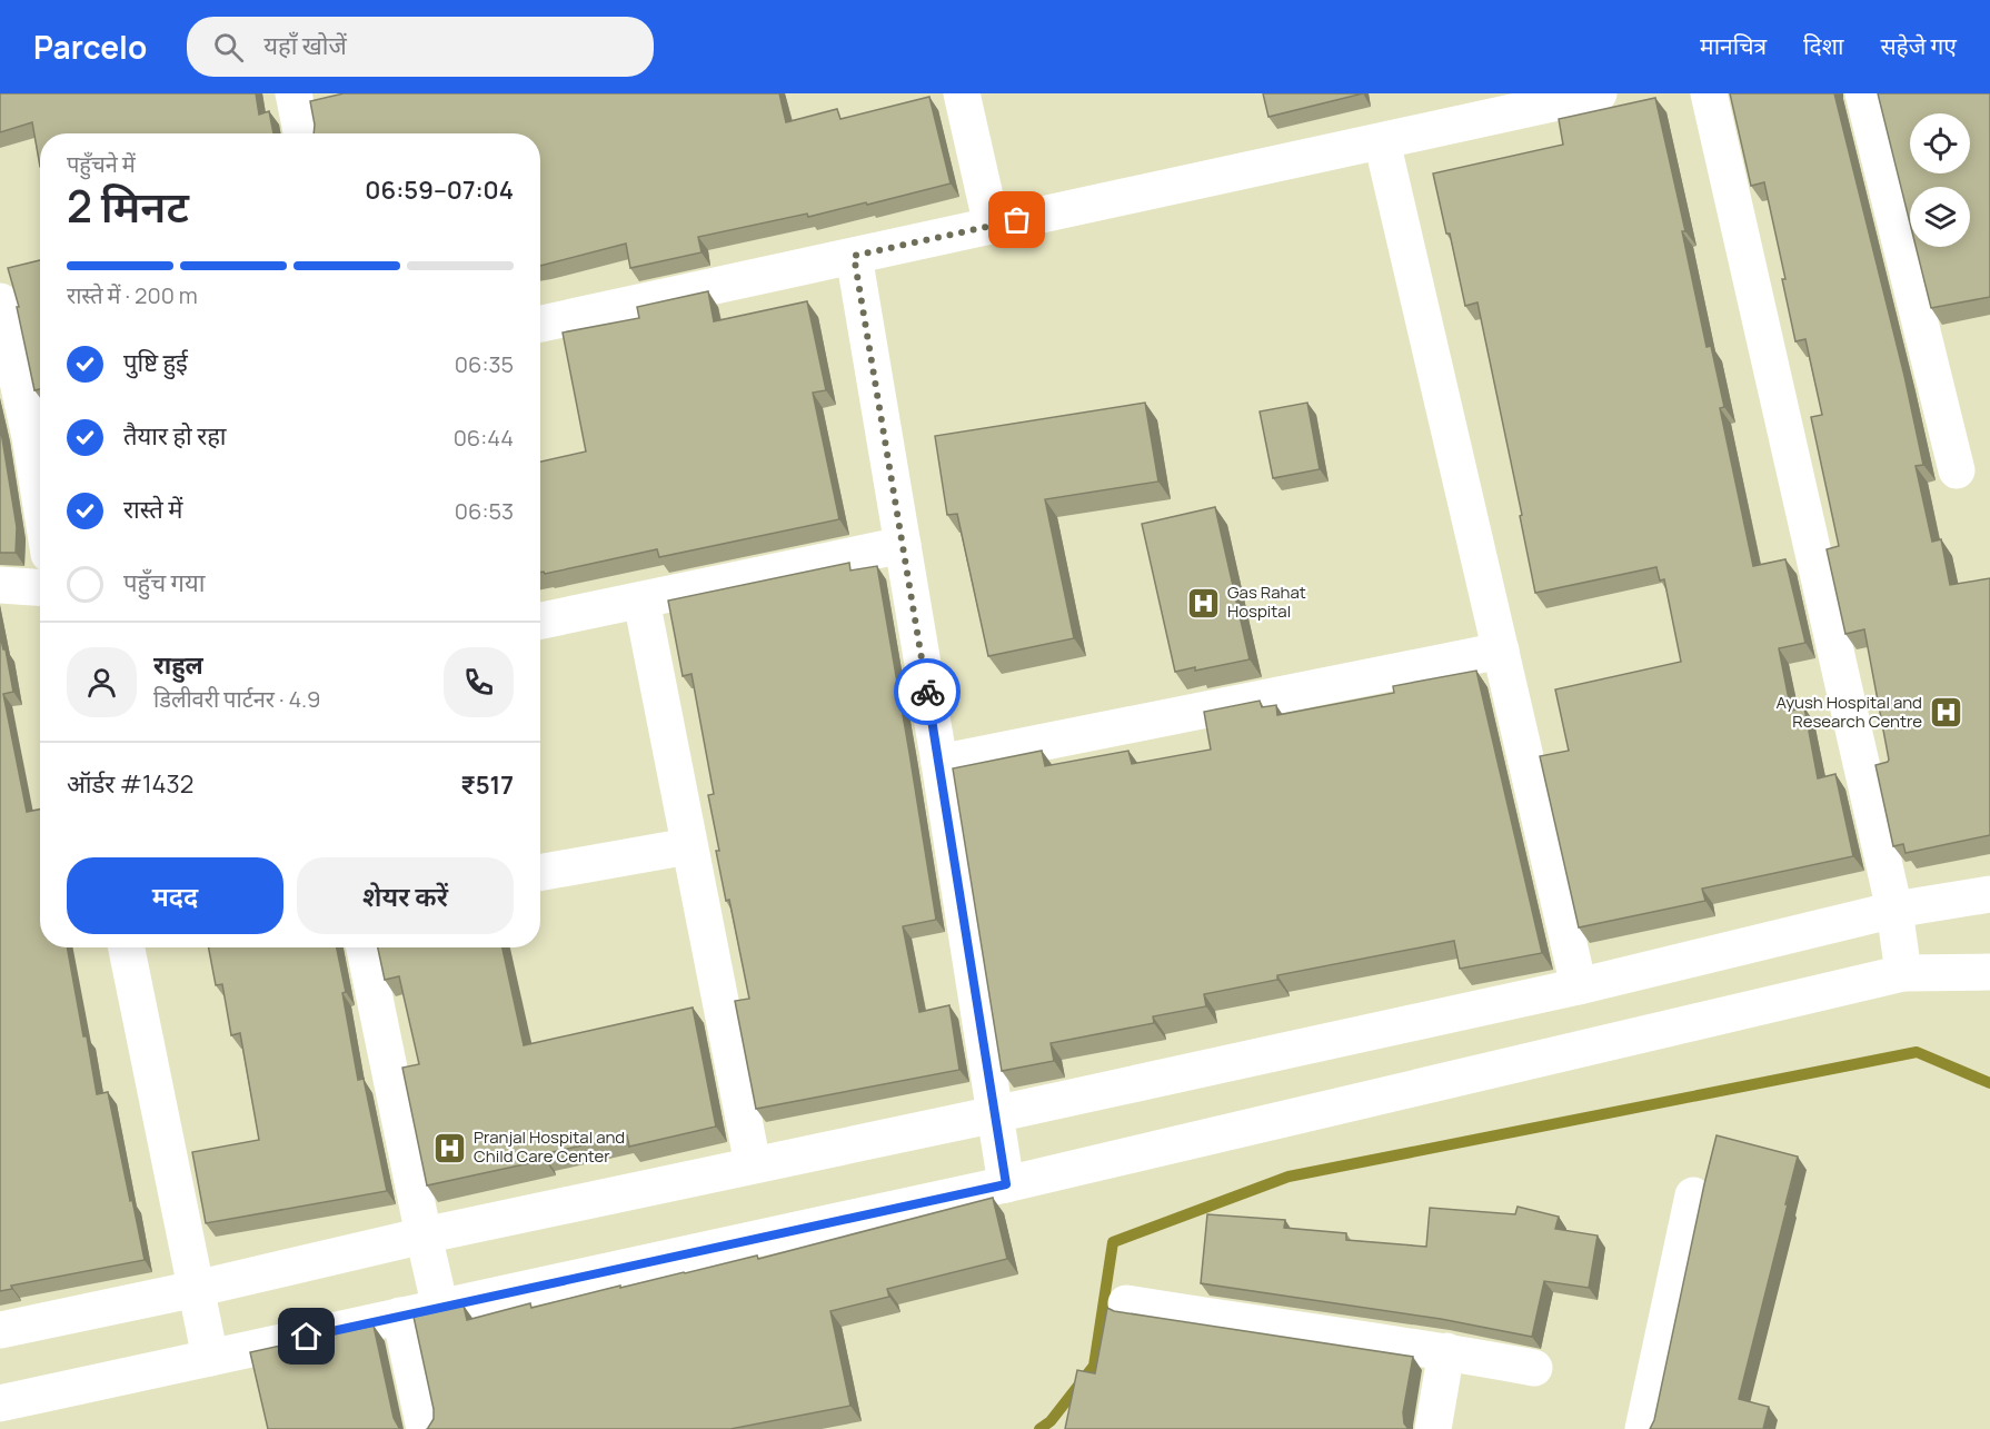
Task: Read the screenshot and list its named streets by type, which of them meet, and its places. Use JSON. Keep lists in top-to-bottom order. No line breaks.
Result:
{"places":{"hospital":["Gas Rahat Hospital","Ayush Hospital and Research Centre","Pranjal Hospital and Child Care Center"]},"page":{"header":"Parcelo","search":"यहाँ खोजें","nav":["मानचित्र","दिशा","सहेजे गए"],"heading":["2 मिनट","पहुँचने में","06:59–07:04"],"panel":["राहुल","डिलीवरी पार्टनर · 4.9","ऑर्डर #1432","₹517"],"bar":"रास्ते में · 200 m","list":[["पुष्टि हुई","06:35"],["तैयार हो रहा","06:44"],["रास्ते में","06:53"],"पहुँच गया"],"buttons":["मदद","शेयर करें"]}}
